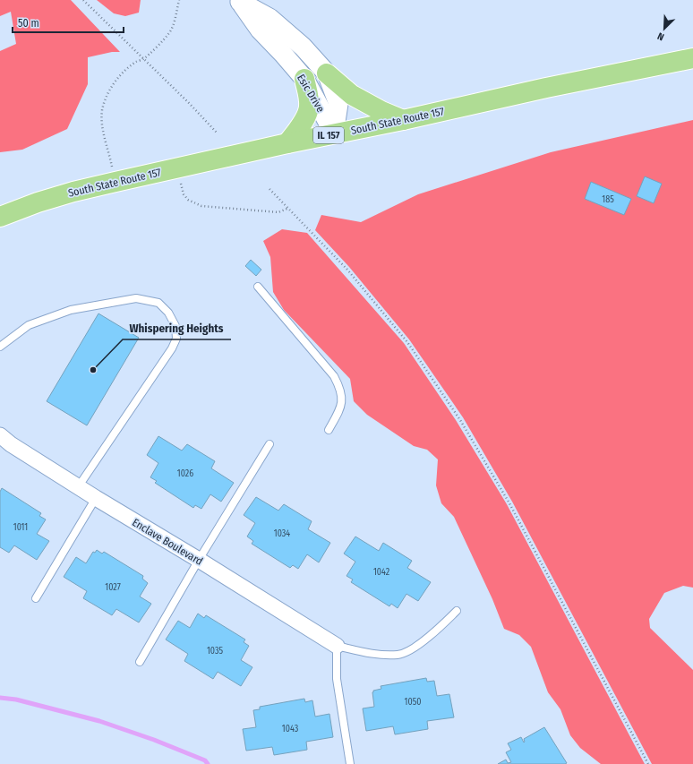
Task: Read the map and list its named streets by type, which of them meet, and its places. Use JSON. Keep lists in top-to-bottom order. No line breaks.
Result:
{"streets":{"main road":["South State Route 157","IL 157"],"street":["Esic Drive","Enclave Boulevard"]},"crossings":[["Esic Drive","South State Route 157"]],"places":["Whispering Heights"],"house_numbers":["185","1026","1011","1034","1042","1027","1035","1050","1043"],"scale_bar":"50 m","north":"bottom left"}
